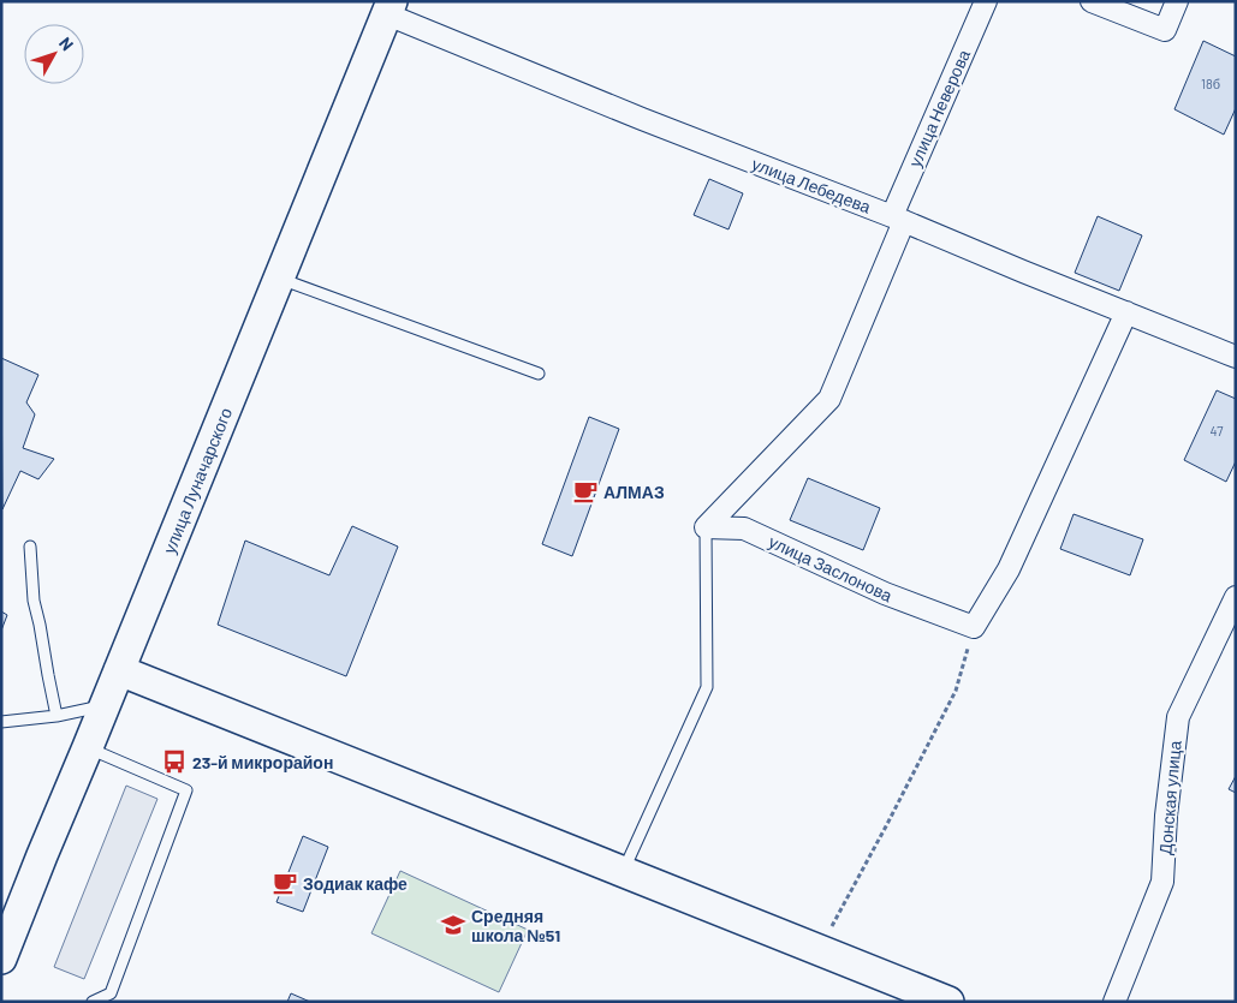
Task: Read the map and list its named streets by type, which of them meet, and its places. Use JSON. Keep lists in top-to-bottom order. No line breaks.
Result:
{"streets":{"main road":["улица Луначарского"],"street":["улица Неверова","улица Лебедева","улица Заслонова","Донская улица"]},"crossings":[["улица Неверова","улица Лебедева"],["улица Лебедева","улица Луначарского"]],"places":{"cafe":["АЛМАЗ","Зодиак кафе"],"bus stop":["23-й микрорайон"],"school or university":["Средняя школа №51"]},"house_numbers":["18б","47"],"north":"top right"}
